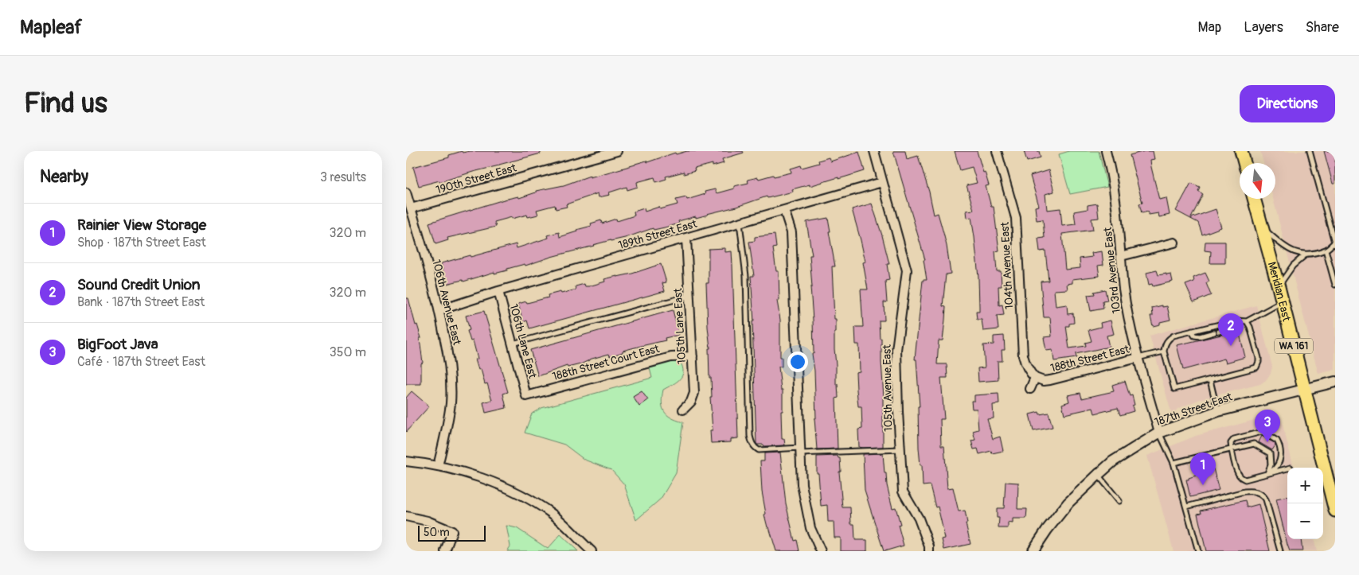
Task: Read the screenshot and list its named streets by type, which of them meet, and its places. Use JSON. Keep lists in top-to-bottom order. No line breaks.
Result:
{"streets":{"main road":["Meridian East","WA 161"],"street":["190th Street East","189th Street East","104th Avenue East","103rd Avenue East","106th Avenue East","105th Lane East","106th Lane East","188th Street East","188th Street Court East","105th Avenue East","187th Street East"]},"crossings":[["190th Street East","106th Avenue East"],["189th Street East","106th Avenue East"],["189th Street East","105th Lane East"],["189th Street East","106th Lane East"],["189th Street East","105th Avenue East"],["104th Avenue East","188th Street East"],["103rd Avenue East","188th Street East"],["103rd Avenue East","187th Street East"],["Meridian East","WA 161"],["Meridian East","187th Street East"],["105th Lane East","188th Street Court East"],["106th Lane East","188th Street Court East"],["WA 161","187th Street East"]],"scale_bar":"50 m","north":"bottom","page":{"header":"Mapleaf","nav":["Map","Layers","Share"],"buttons":"Directions","title":"Find us","heading":["Nearby","3 results"],"list":[{"mark":"1","name":"Rainier View Storage","note":"Shop · 187th Street East","value":"320 m"},{"mark":"2","name":"Sound Credit Union","note":"Bank · 187th Street East","value":"320 m"},{"mark":"3","name":"BigFoot Java","note":"Café · 187th Street East","value":"350 m"}],"pins":["2","3","1"],"map_buttons":["+","−"],"scale":"50 m"}}
